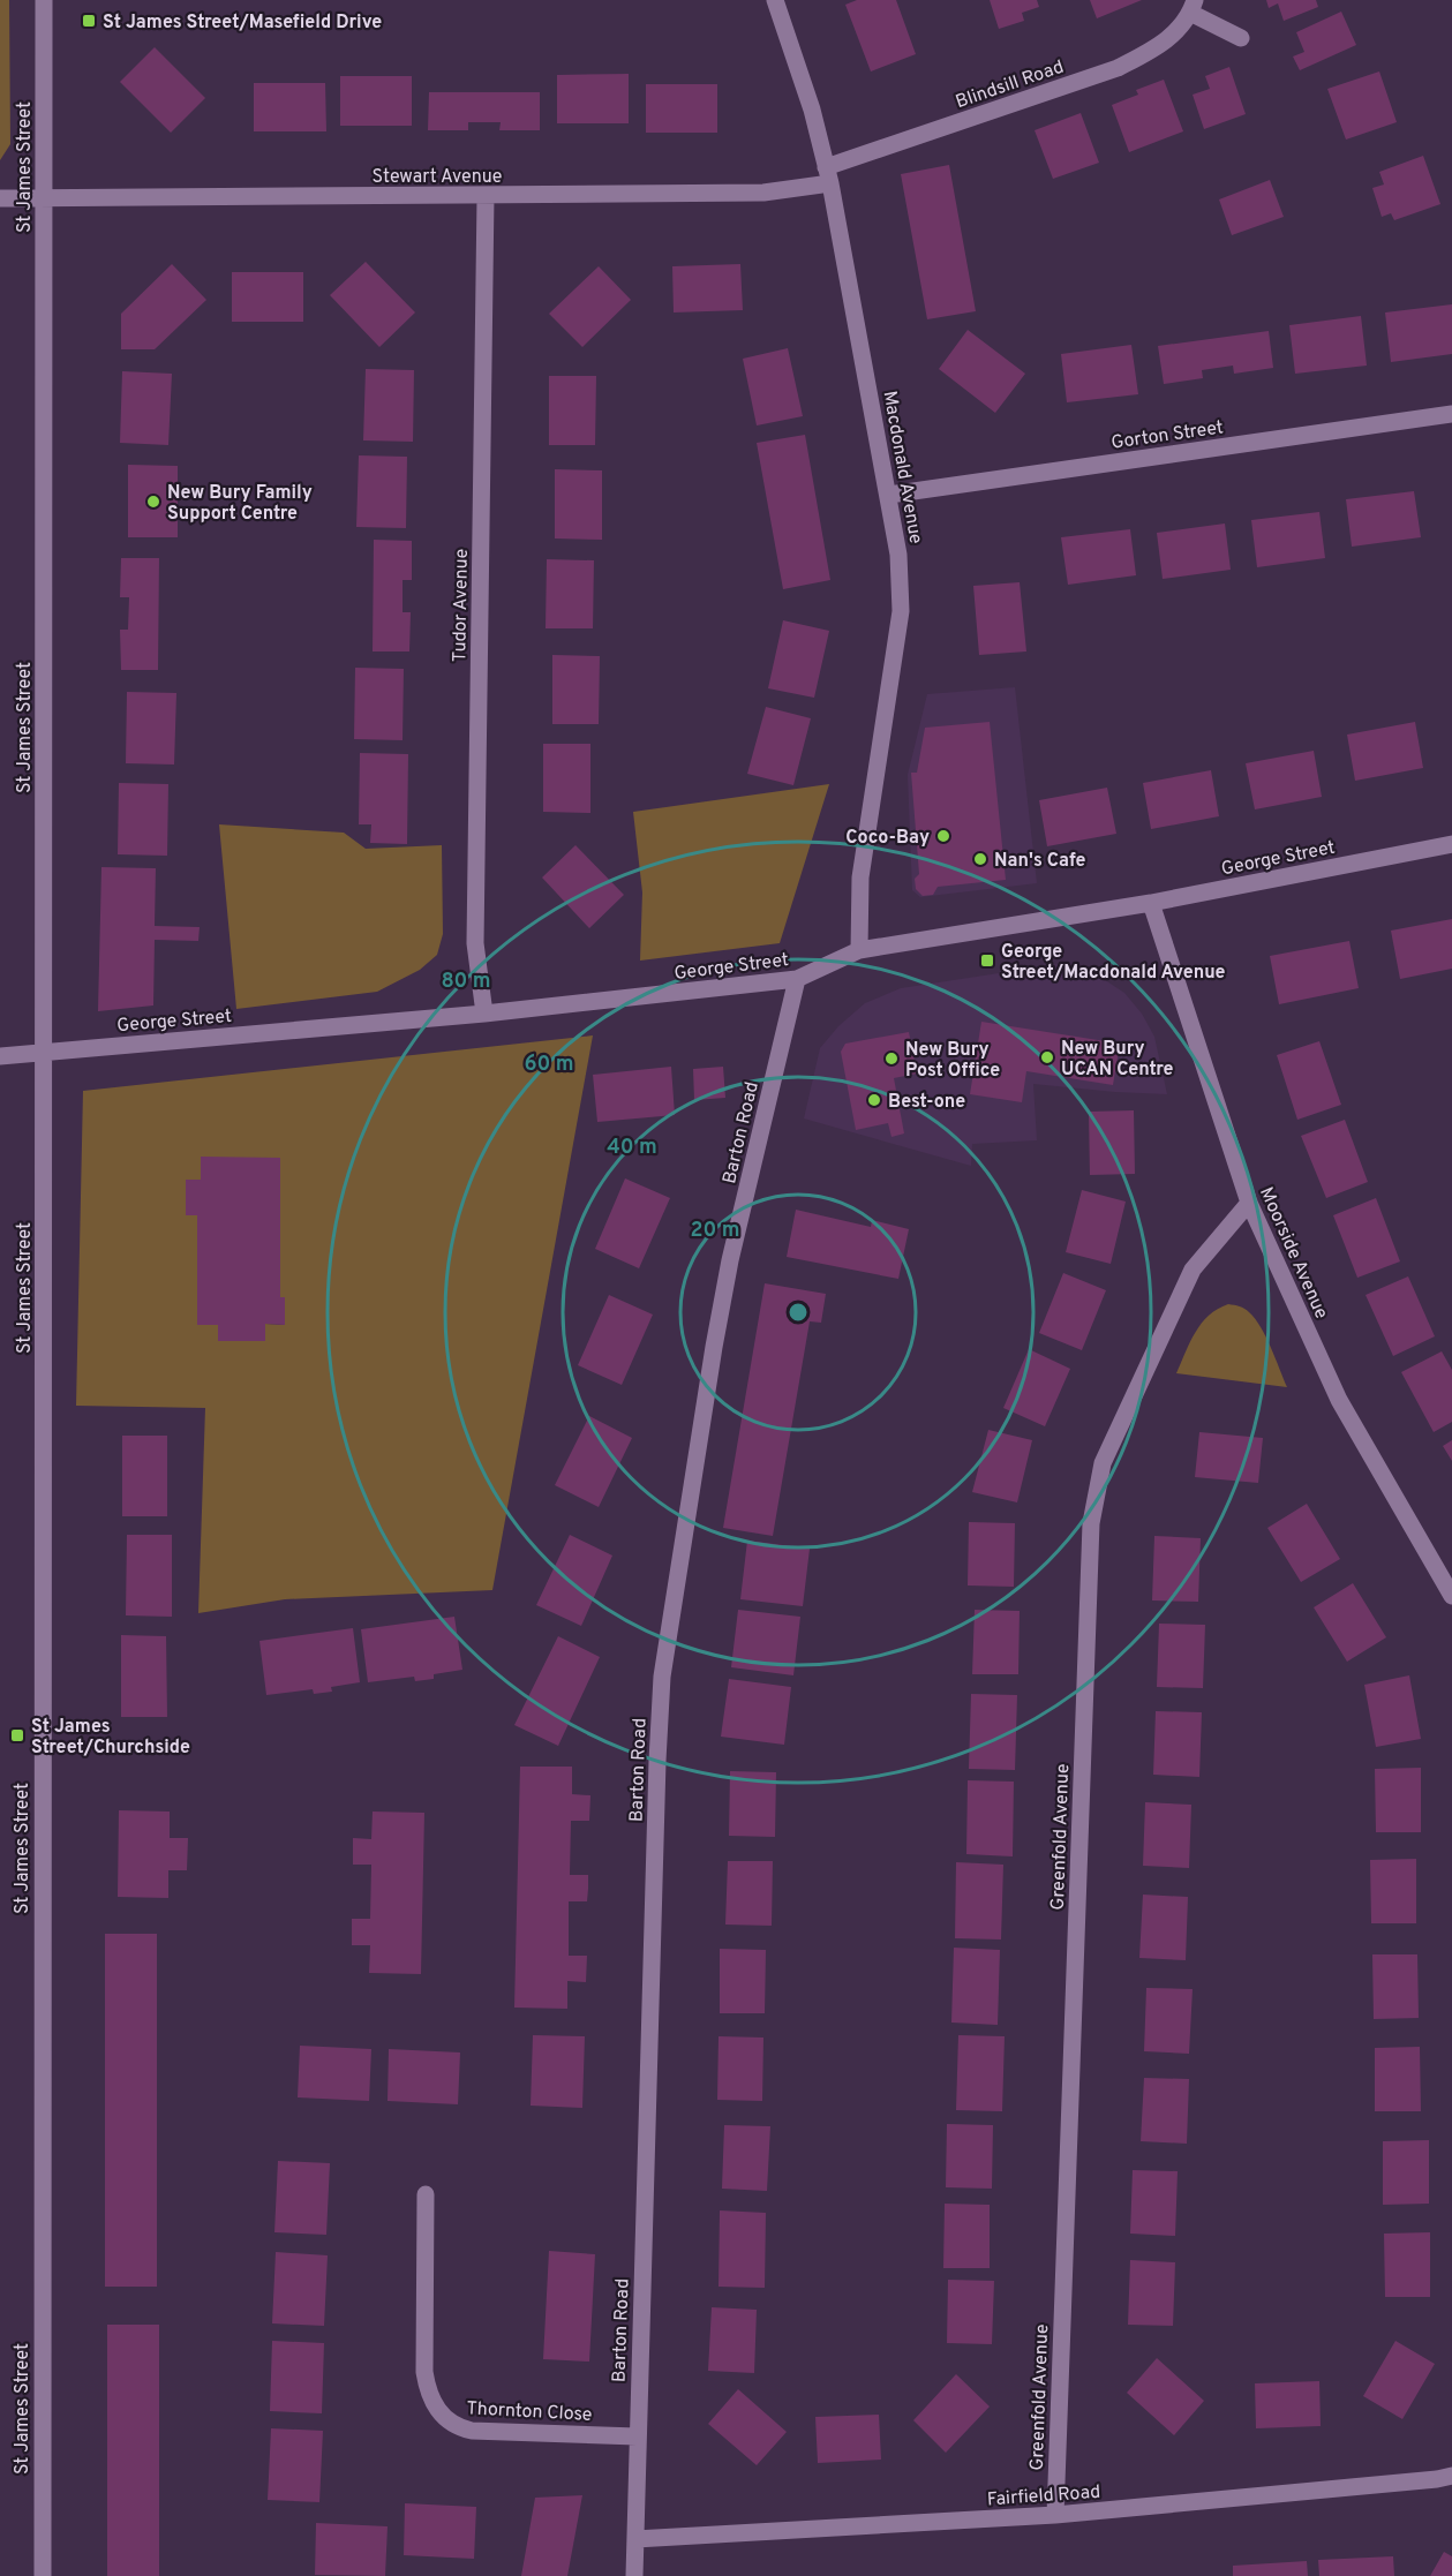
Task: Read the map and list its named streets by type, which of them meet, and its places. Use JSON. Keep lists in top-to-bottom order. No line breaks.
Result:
{"streets":{"street":["Blindsill Road","St James Street","Stewart Avenue","Gorton Street","Macdonald Avenue","Tudor Avenue","George Street","Barton Road","Moorside Avenue","Greenfold Avenue","Thornton Close","Fairfield Road"]},"crossings":[["Blindsill Road","Stewart Avenue"],["Blindsill Road","Macdonald Avenue"],["St James Street","Stewart Avenue"],["St James Street","George Street"],["Stewart Avenue","Macdonald Avenue"],["Stewart Avenue","Tudor Avenue"],["Gorton Street","Macdonald Avenue"],["Macdonald Avenue","George Street"],["Tudor Avenue","George Street"],["George Street","Barton Road"],["George Street","Moorside Avenue"],["Barton Road","Thornton Close"],["Barton Road","Fairfield Road"],["Moorside Avenue","Greenfold Avenue"],["Greenfold Avenue","Fairfield Road"]],"places":{"transit":["St James Street/Masefield Drive","George Street/Macdonald Avenue","St James Street/Churchside"],"other":["New Bury Family Support Centre","Coco-Bay","Nan's Cafe","New Bury UCAN Centre","New Bury Post Office","Best-one"]},"rings":["80 m","60 m","40 m","20 m"]}
